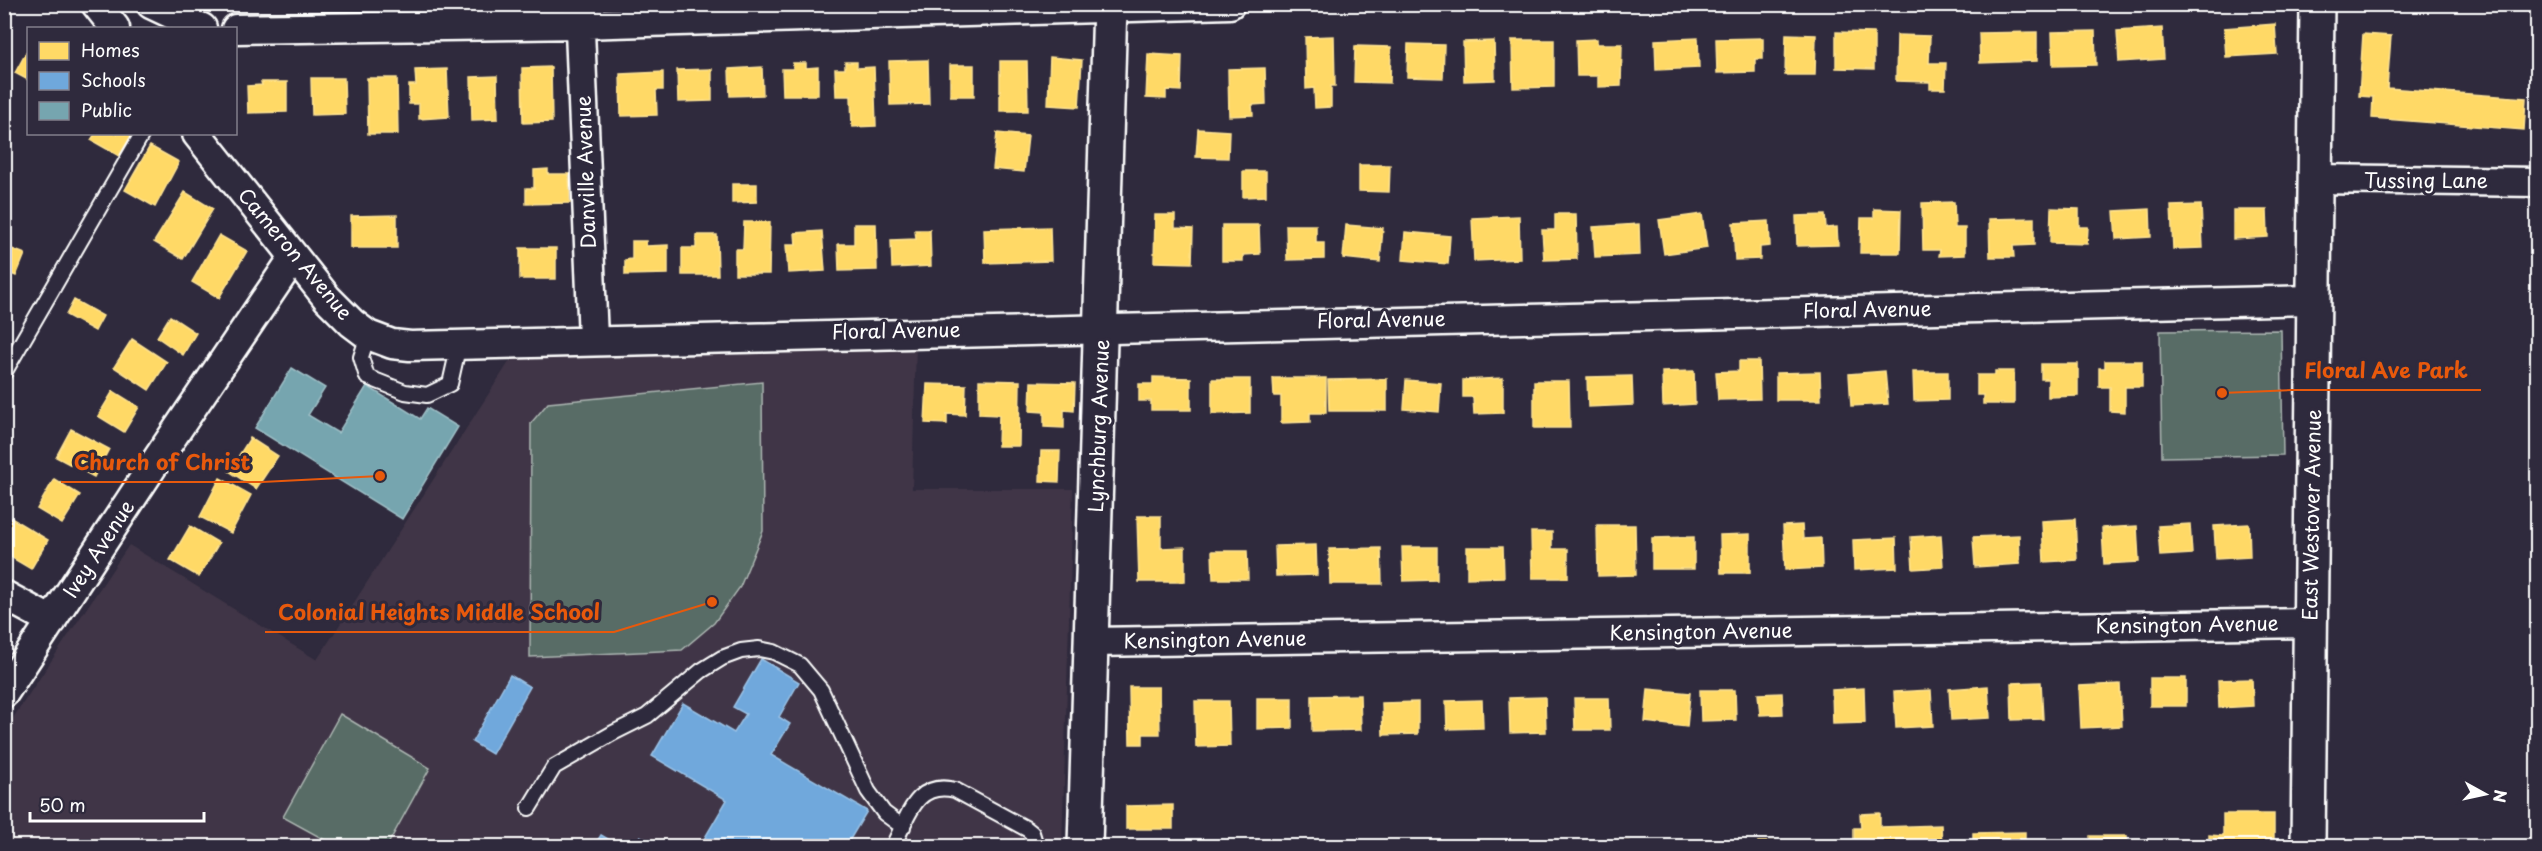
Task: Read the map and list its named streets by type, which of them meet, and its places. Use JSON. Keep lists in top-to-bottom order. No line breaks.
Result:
{"streets":{"main road":["Lynchburg Avenue","East Westover Avenue"],"street":["Danville Avenue","Tussing Lane","Cameron Avenue","Floral Avenue","Ivey Avenue","Kensington Avenue"]},"crossings":[["Danville Avenue","Floral Avenue"],["Tussing Lane","East Westover Avenue"],["Cameron Avenue","Floral Avenue"],["Cameron Avenue","Ivey Avenue"],["Floral Avenue","Lynchburg Avenue"],["Floral Avenue","East Westover Avenue"],["Lynchburg Avenue","Kensington Avenue"],["East Westover Avenue","Kensington Avenue"]],"places":["Floral Ave Park","Church of Christ","Colonial Heights Middle School"],"legend":["Homes","Schools","Public"],"scale_bar":"50 m","north":"right"}
